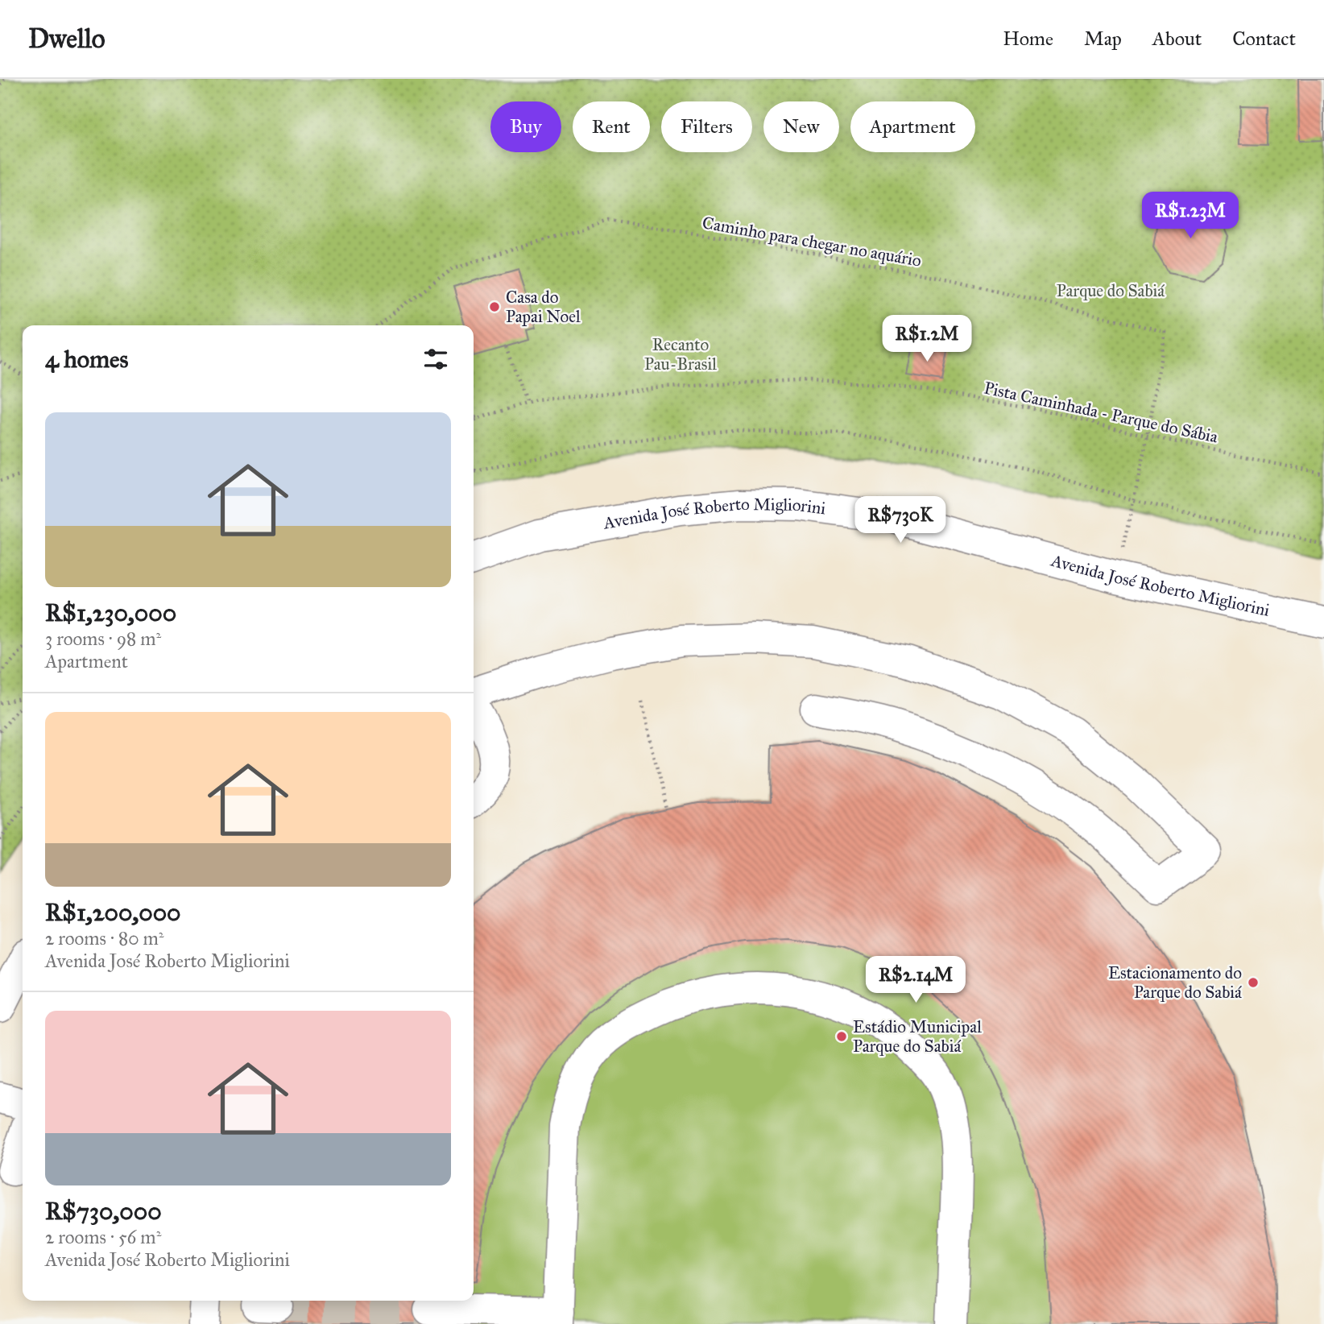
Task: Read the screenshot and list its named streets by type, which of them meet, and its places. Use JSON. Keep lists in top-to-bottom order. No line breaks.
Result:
{"streets":{"street":["Avenida José Roberto Migliorini"],"path":["Caminho para chegar no aquário","Pista Caminhada - Parque do Sábia"]},"crossings":[["Caminho para chegar no aquário","Pista Caminhada - Parque do Sábia"]],"parks":["Parque do Sabiá","Recanto Pau-Brasil"],"places":["Casa do Papai Noel","Estacionamento do Parque do Sabiá","Estádio Municipal Parque do Sabiá"],"page":{"header":"Dwello","nav":["Home","Map","About","Contact"],"chip":["Buy","Rent","Filters","New","Apartment"],"price":["R$1.23M","R$1.2M","R$730K","R$2.14M"],"heading":"4 homes","list":[{"name":"R$1,230,000","note":"3 rooms · 98 m² · Apartment"},{"name":"R$1,200,000","note":"2 rooms · 80 m² · Avenida José Roberto Migliorini"},{"name":"R$730,000","note":"2 rooms · 56 m² · Avenida José Roberto Migliorini"}]}}
